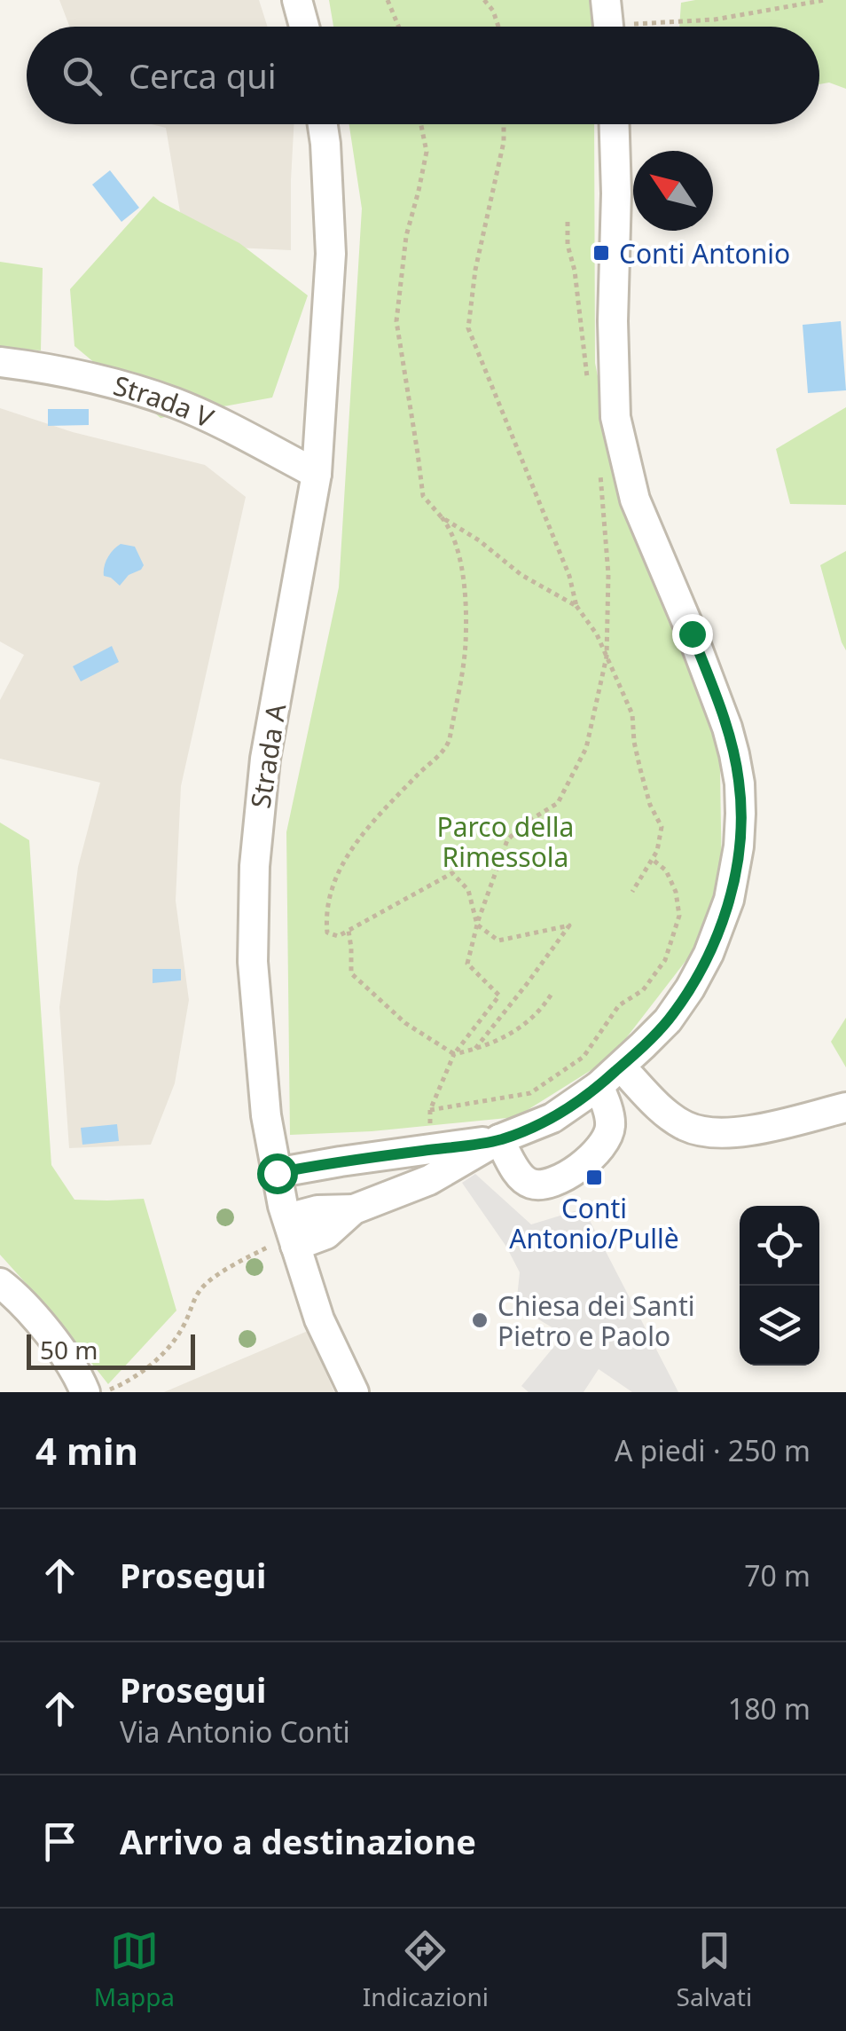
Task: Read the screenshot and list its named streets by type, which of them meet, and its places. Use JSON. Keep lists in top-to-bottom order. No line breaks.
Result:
{"streets":{"street":["Strada V","Strada A"]},"crossings":[["Strada V","Strada A"]],"parks":["Parco della Rimessola"],"places":{"transit":["Conti Antonio","Conti Antonio/Pullè"],"other":["Chiesa dei Santi Pietro e Paolo"]},"scale_bar":"50 m","north":"top left","page":{"search":"Cerca qui","scale":"50 m","heading":["4 min","A piedi · 250 m"],"list":[["Prosegui","70 m"],["Prosegui","Via Antonio Conti","180 m"],"Arrivo a destinazione"],"nav":["Mappa","Indicazioni","Salvati"]}}
